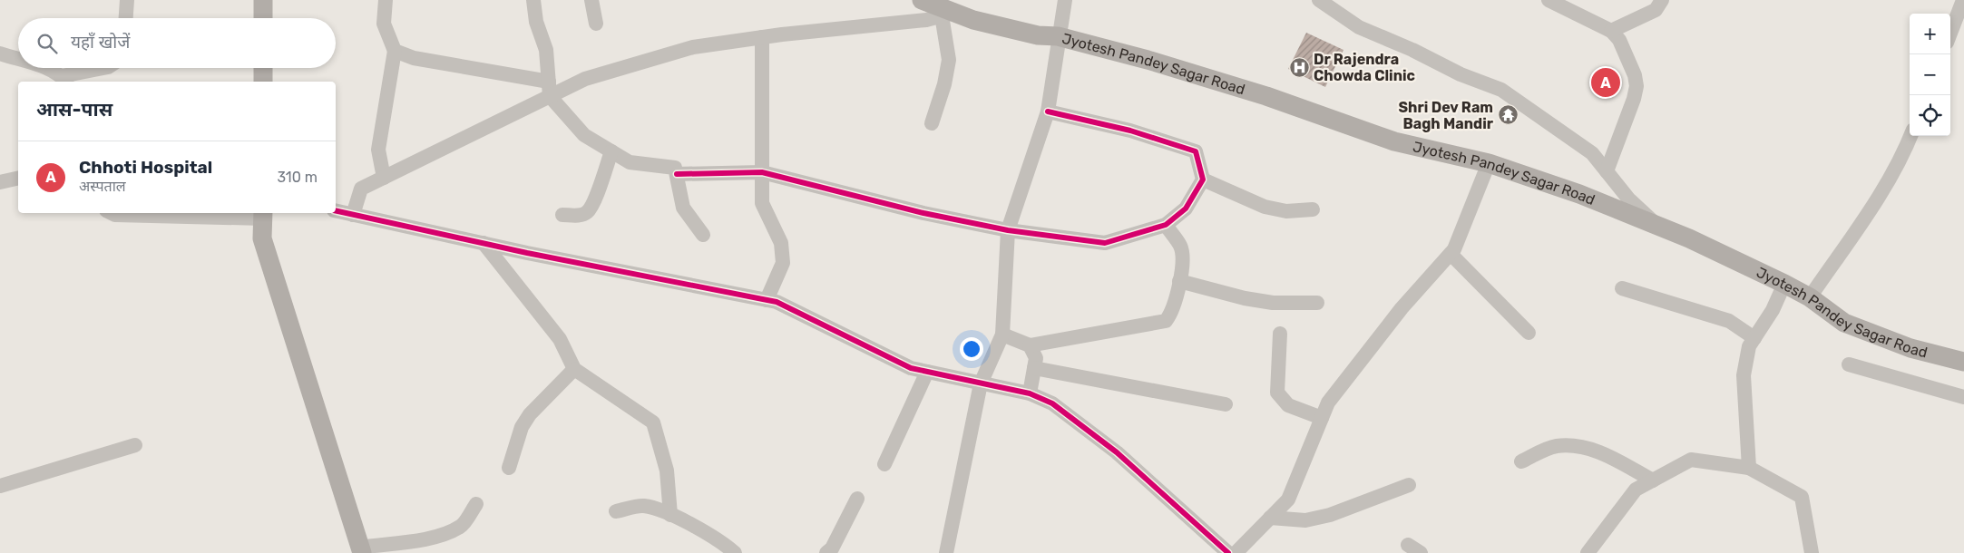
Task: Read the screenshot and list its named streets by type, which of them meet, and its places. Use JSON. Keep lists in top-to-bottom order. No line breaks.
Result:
{"streets":{"main road":["Jyotesh Pandey Sagar Road"]},"places":{"hospital":["Dr Rajendra Chowda Clinic"],"temple":["Shri Dev Ram Bagh Mandir"]},"page":{"map_buttons":["+","−"],"search":"यहाँ खोजें","pins":"A","heading":"आस-पास","list":[{"mark":"A","name":"Chhoti Hospital","note":"अस्पताल","value":"310 m"}]}}
